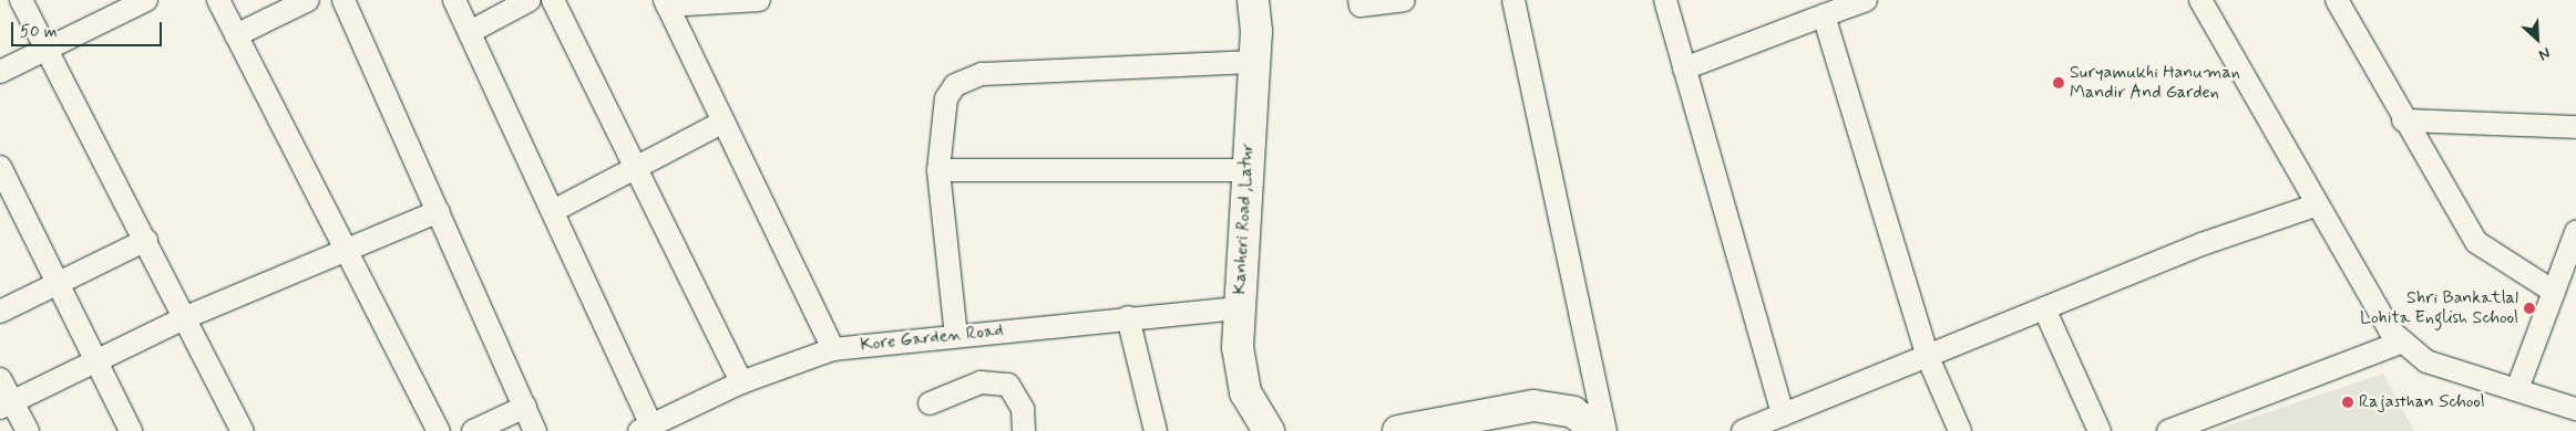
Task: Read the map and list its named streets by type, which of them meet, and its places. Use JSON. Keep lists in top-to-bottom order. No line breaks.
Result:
{"streets":{"street":["Kanheri Road ,Latur","Kore Garden Road"]},"crossings":[["Kanheri Road ,Latur","Kore Garden Road"]],"places":["Suryamukhi Hanuman Mandir And Garden","Shri Bankatlal Lohita English School","Rajasthan School"],"scale_bar":"50 m","north":"bottom right"}
